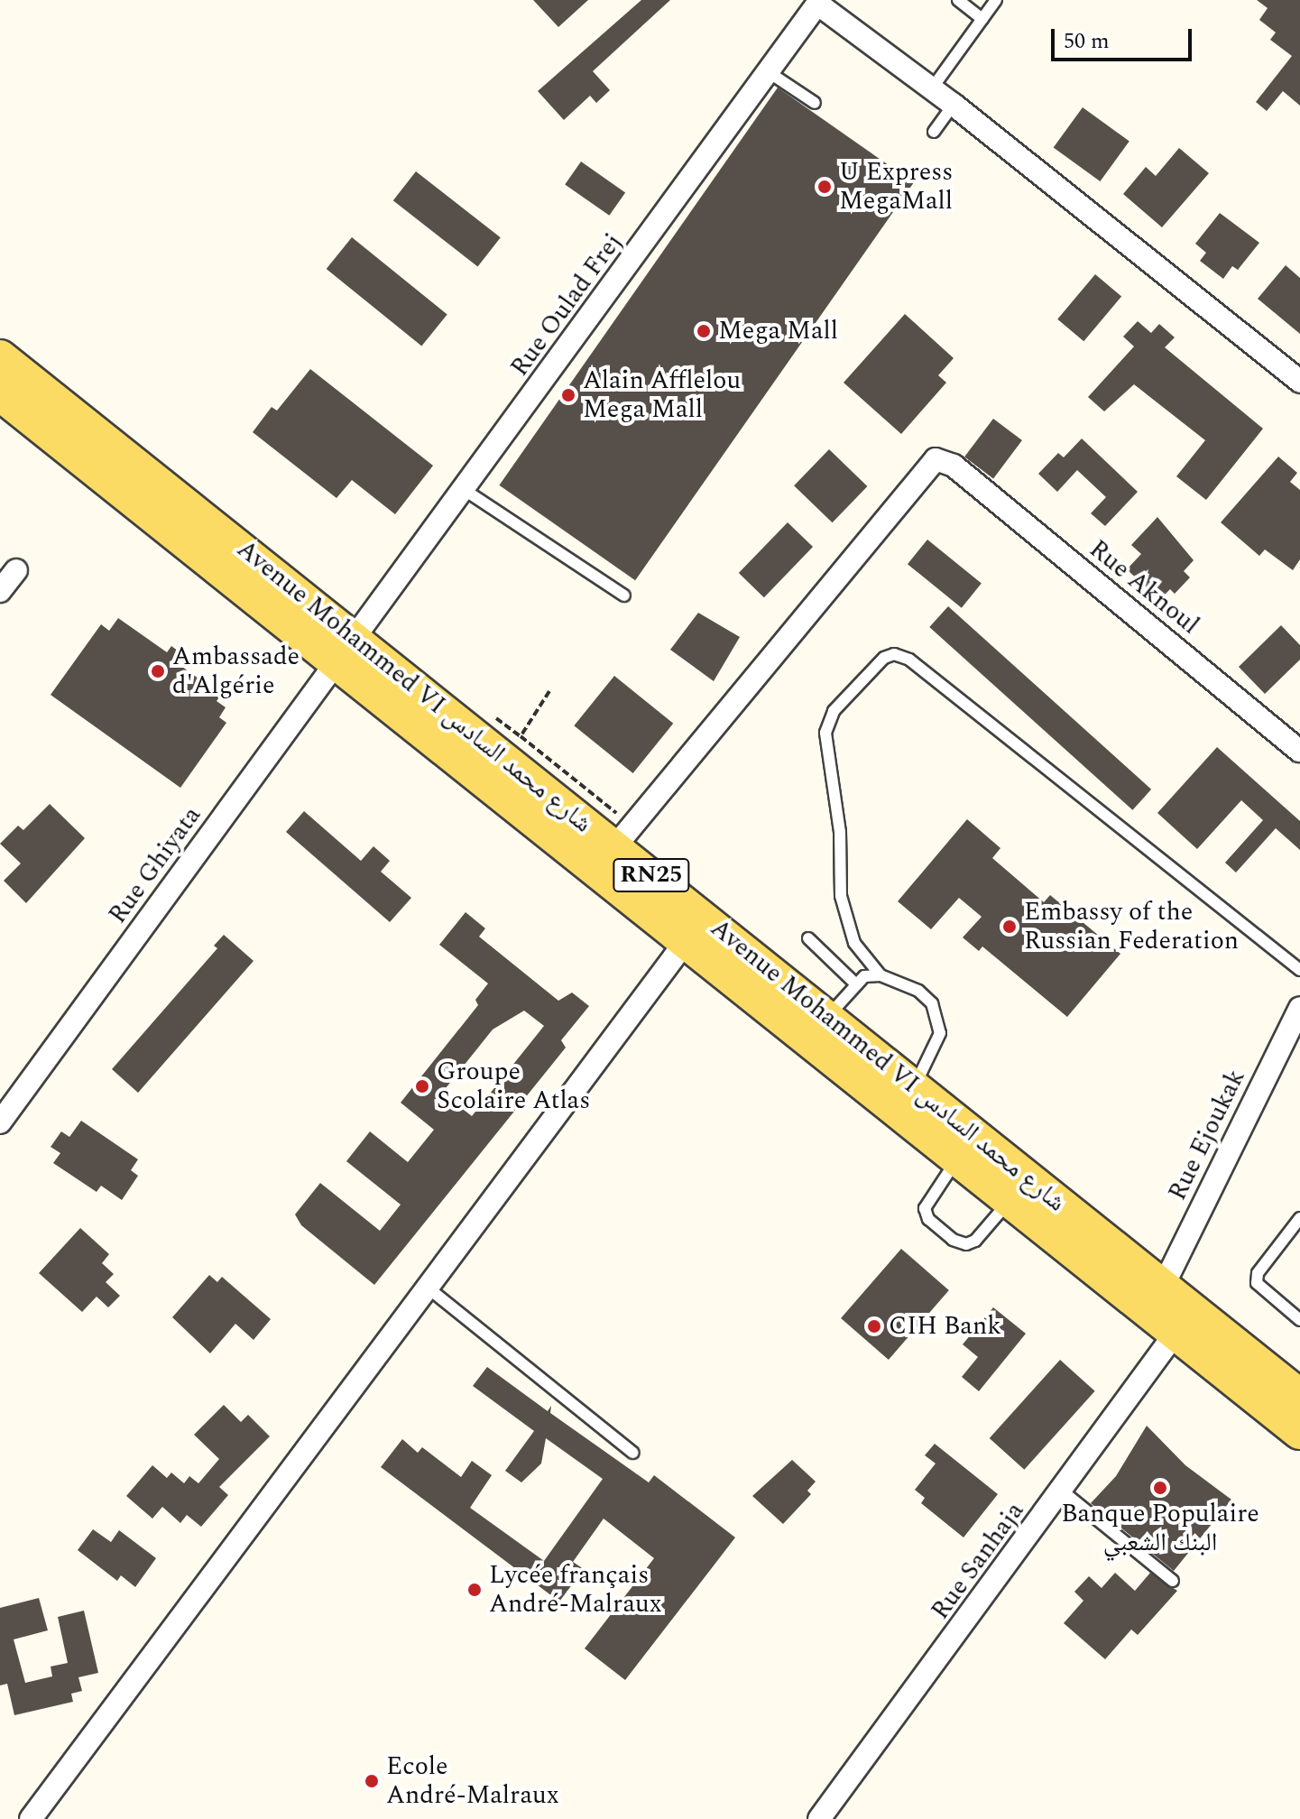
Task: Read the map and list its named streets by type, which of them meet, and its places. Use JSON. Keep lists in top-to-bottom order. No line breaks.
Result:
{"streets":{"main road":["Avenue Mohammed VI شارع محمد السادس","RN25"],"street":["Rue Oulad Frej","Rue Aknoul","Rue Ghiyata","Rue Ejoukak","Rue Sanhaja"]},"crossings":[["Rue Oulad Frej","Avenue Mohammed VI شارع محمد السادس"],["Rue Oulad Frej","Rue Ghiyata"],["Rue Oulad Frej","RN25"],["Rue Aknoul","Avenue Mohammed VI شارع محمد السادس"],["Avenue Mohammed VI شارع محمد السادس","Rue Ghiyata"],["Avenue Mohammed VI شارع محمد السادس","RN25"],["Avenue Mohammed VI شارع محمد السادس","Rue Ejoukak"],["Rue Ghiyata","RN25"],["RN25","Rue Sanhaja"]],"places":["U Express MegaMall","Mega Mall","Alain Afflelou Mega Mall","Ambassade d'Algérie","Embassy of the Russian Federation","Groupe Scolaire Atlas","CIH Bank","Banque Populaire البنك الشعبي","Lycée français André-Malraux","Ecole André-Malraux"],"scale_bar":"50 m"}
